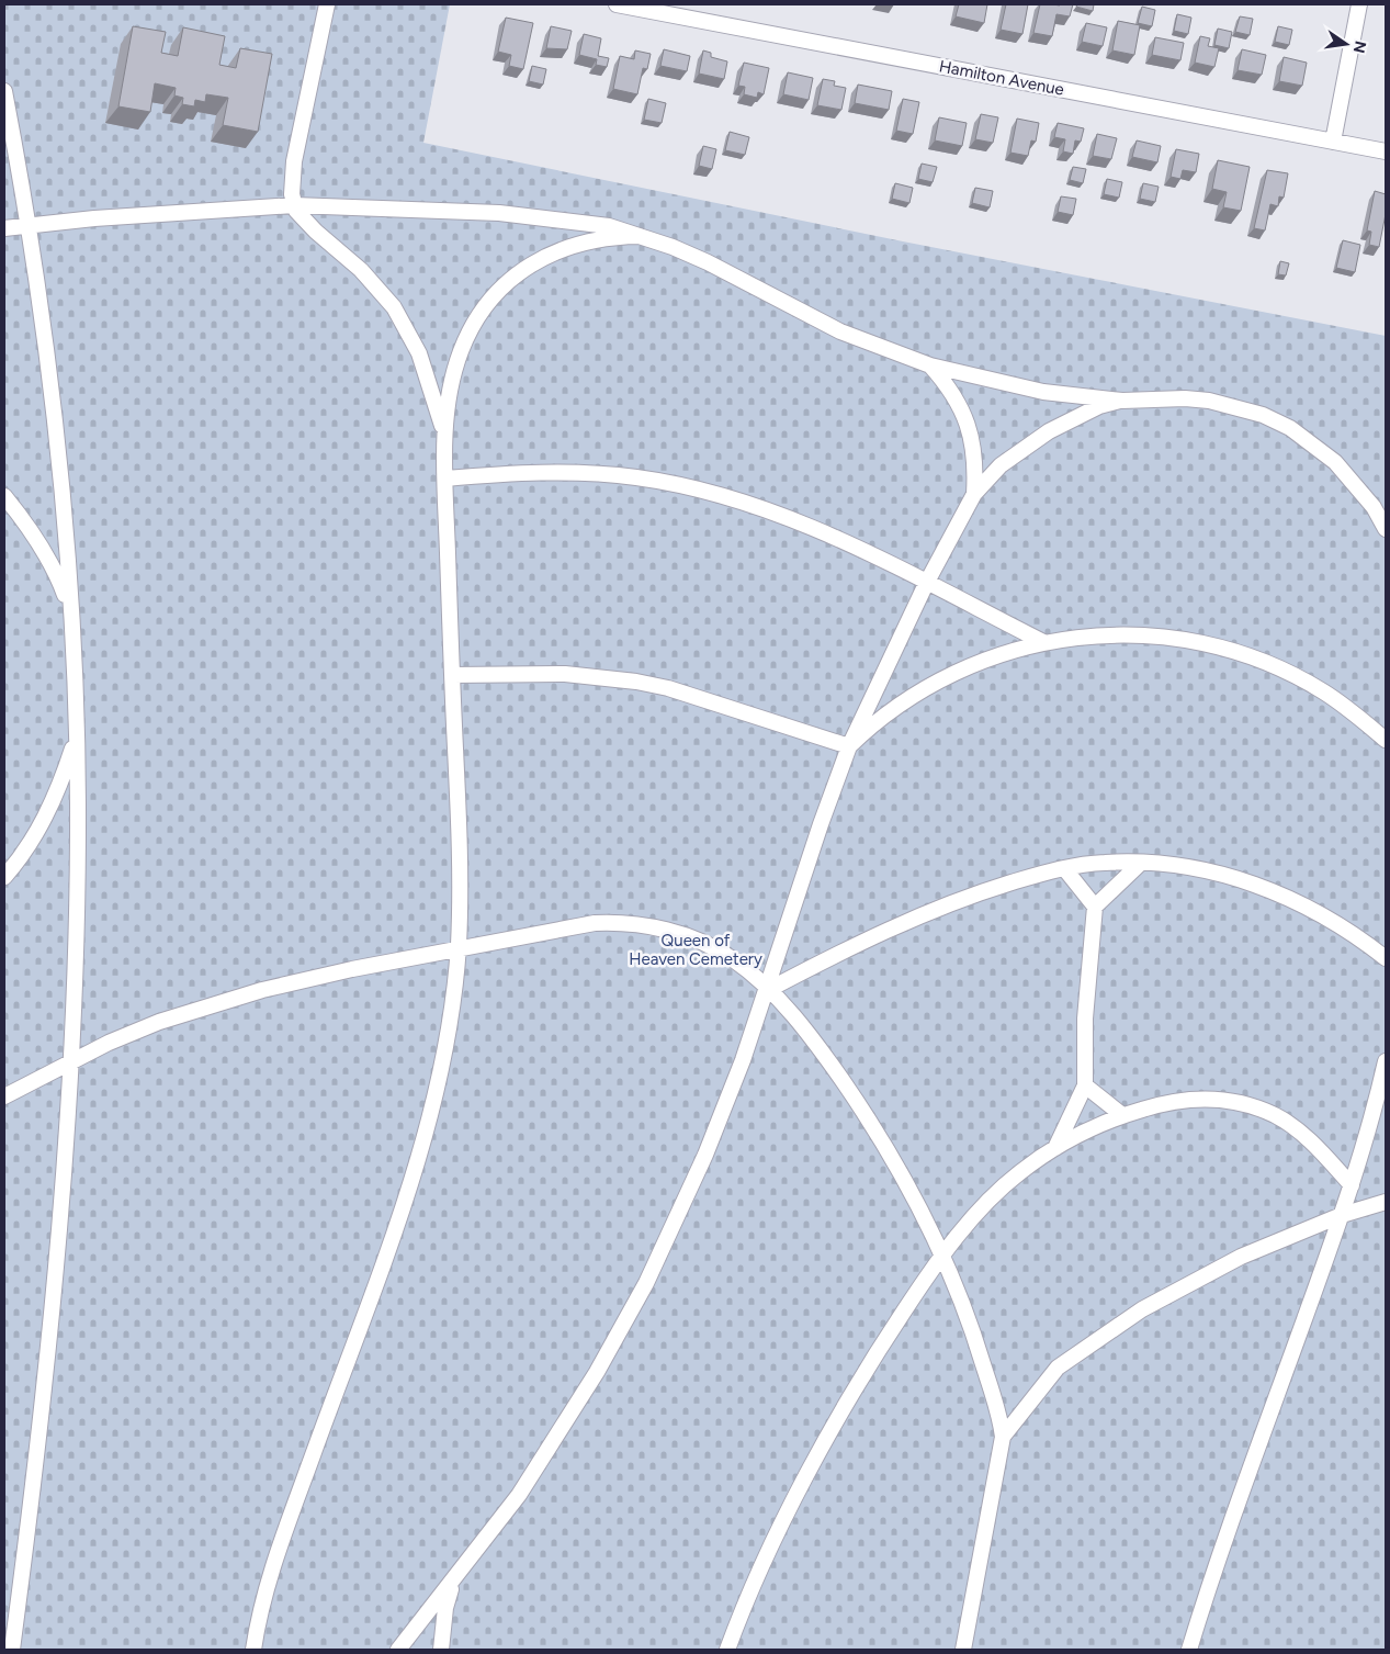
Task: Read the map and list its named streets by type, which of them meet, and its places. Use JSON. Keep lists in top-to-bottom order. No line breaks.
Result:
{"streets":{"street":["Hamilton Avenue"]},"parks":["Queen of Heaven Cemetery"],"north":"right"}
